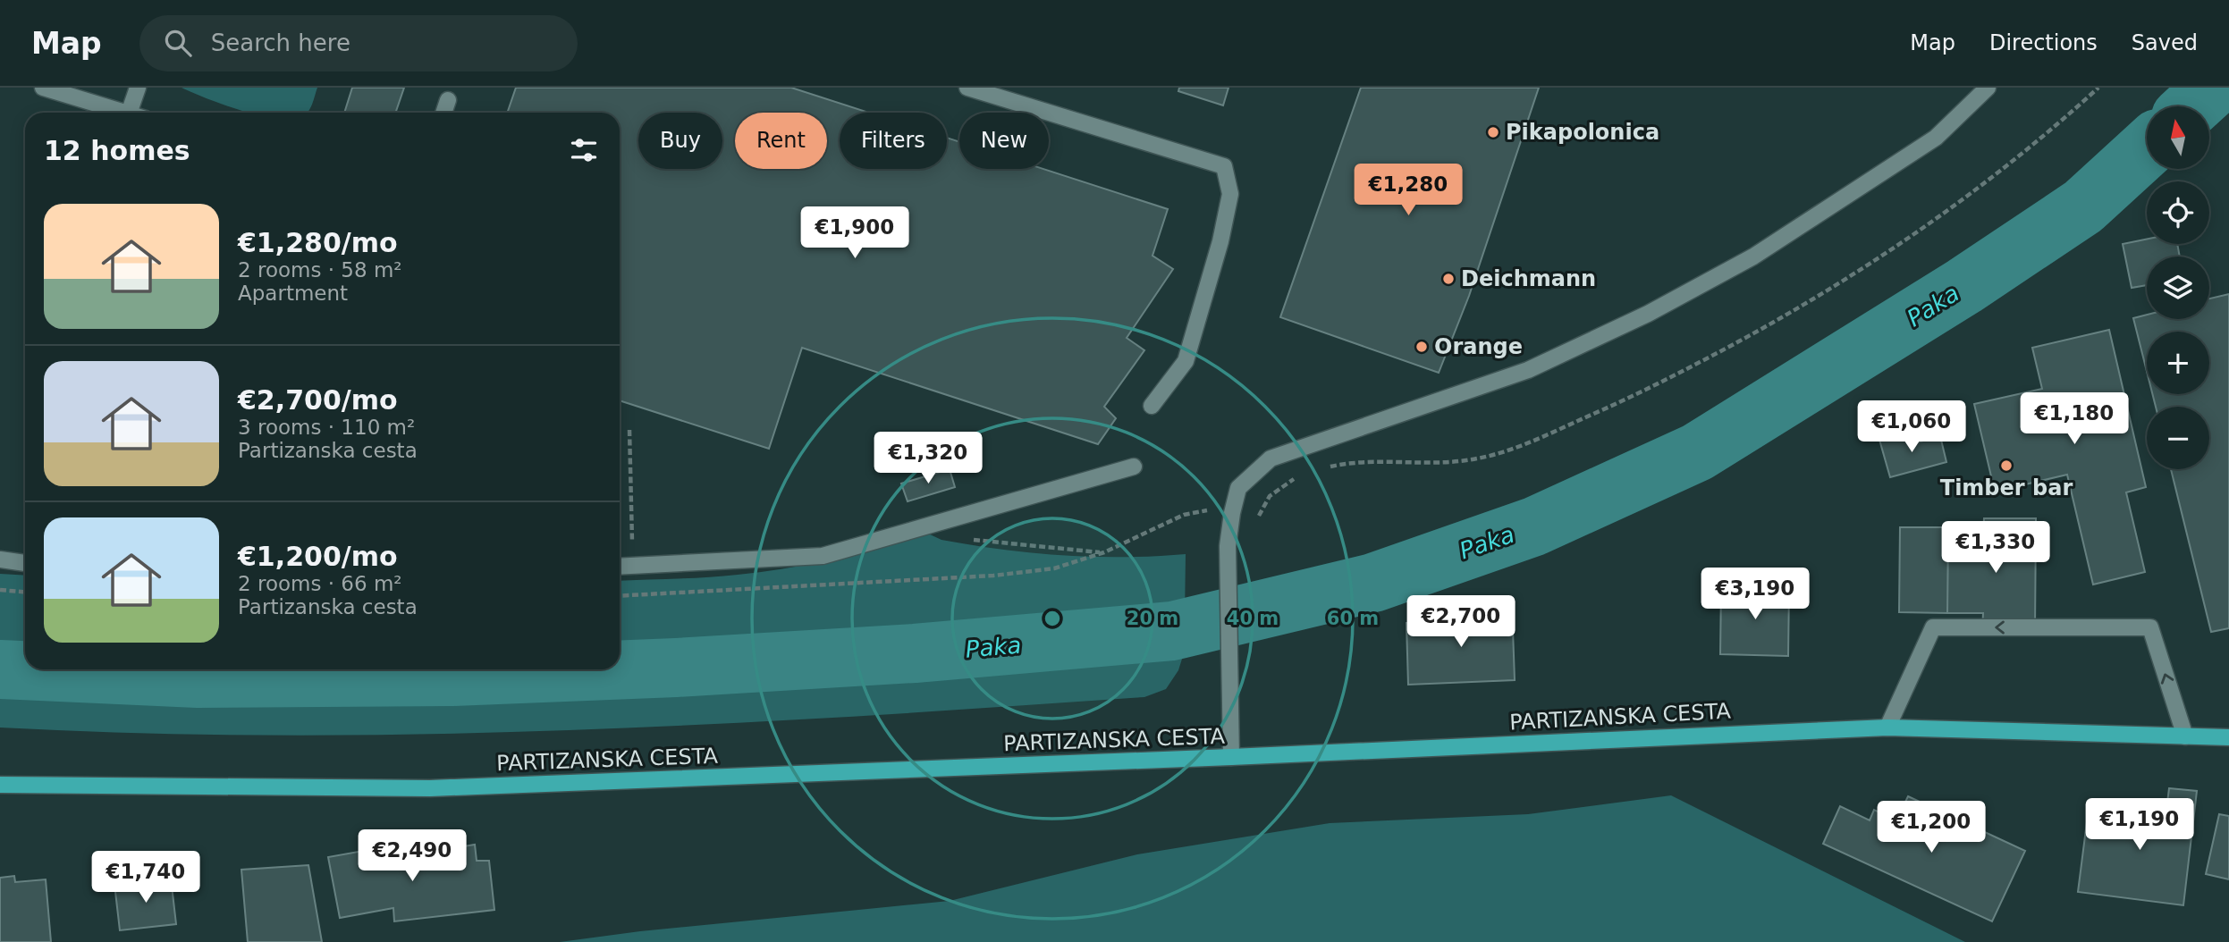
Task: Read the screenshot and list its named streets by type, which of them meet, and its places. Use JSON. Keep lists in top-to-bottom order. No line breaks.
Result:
{"streets":{"main road":["PARTIZANSKA CESTA"]},"water":["Paka"],"places":["Pikapolonica","Deichmann","Orange","Timber bar"],"north":"top","page":{"header":"Map","search":"Search here","nav":["Map","Directions","Saved"],"map_buttons":["+","−"],"chip":["Buy","Rent","Filters","New"],"heading":"12 homes","price":["€1,280","€1,900","€1,180","€1,060","€1,320","€1,330","€3,190","€2,700","€1,190","€1,200","€2,490","€1,740"],"list":[{"name":"€1,280/mo","note":"2 rooms · 58 m² · Apartment"},{"name":"€2,700/mo","note":"3 rooms · 110 m² · Partizanska cesta"},{"name":"€1,200/mo","note":"2 rooms · 66 m² · Partizanska cesta"}]},"rings":["20 m","40 m","60 m"]}
